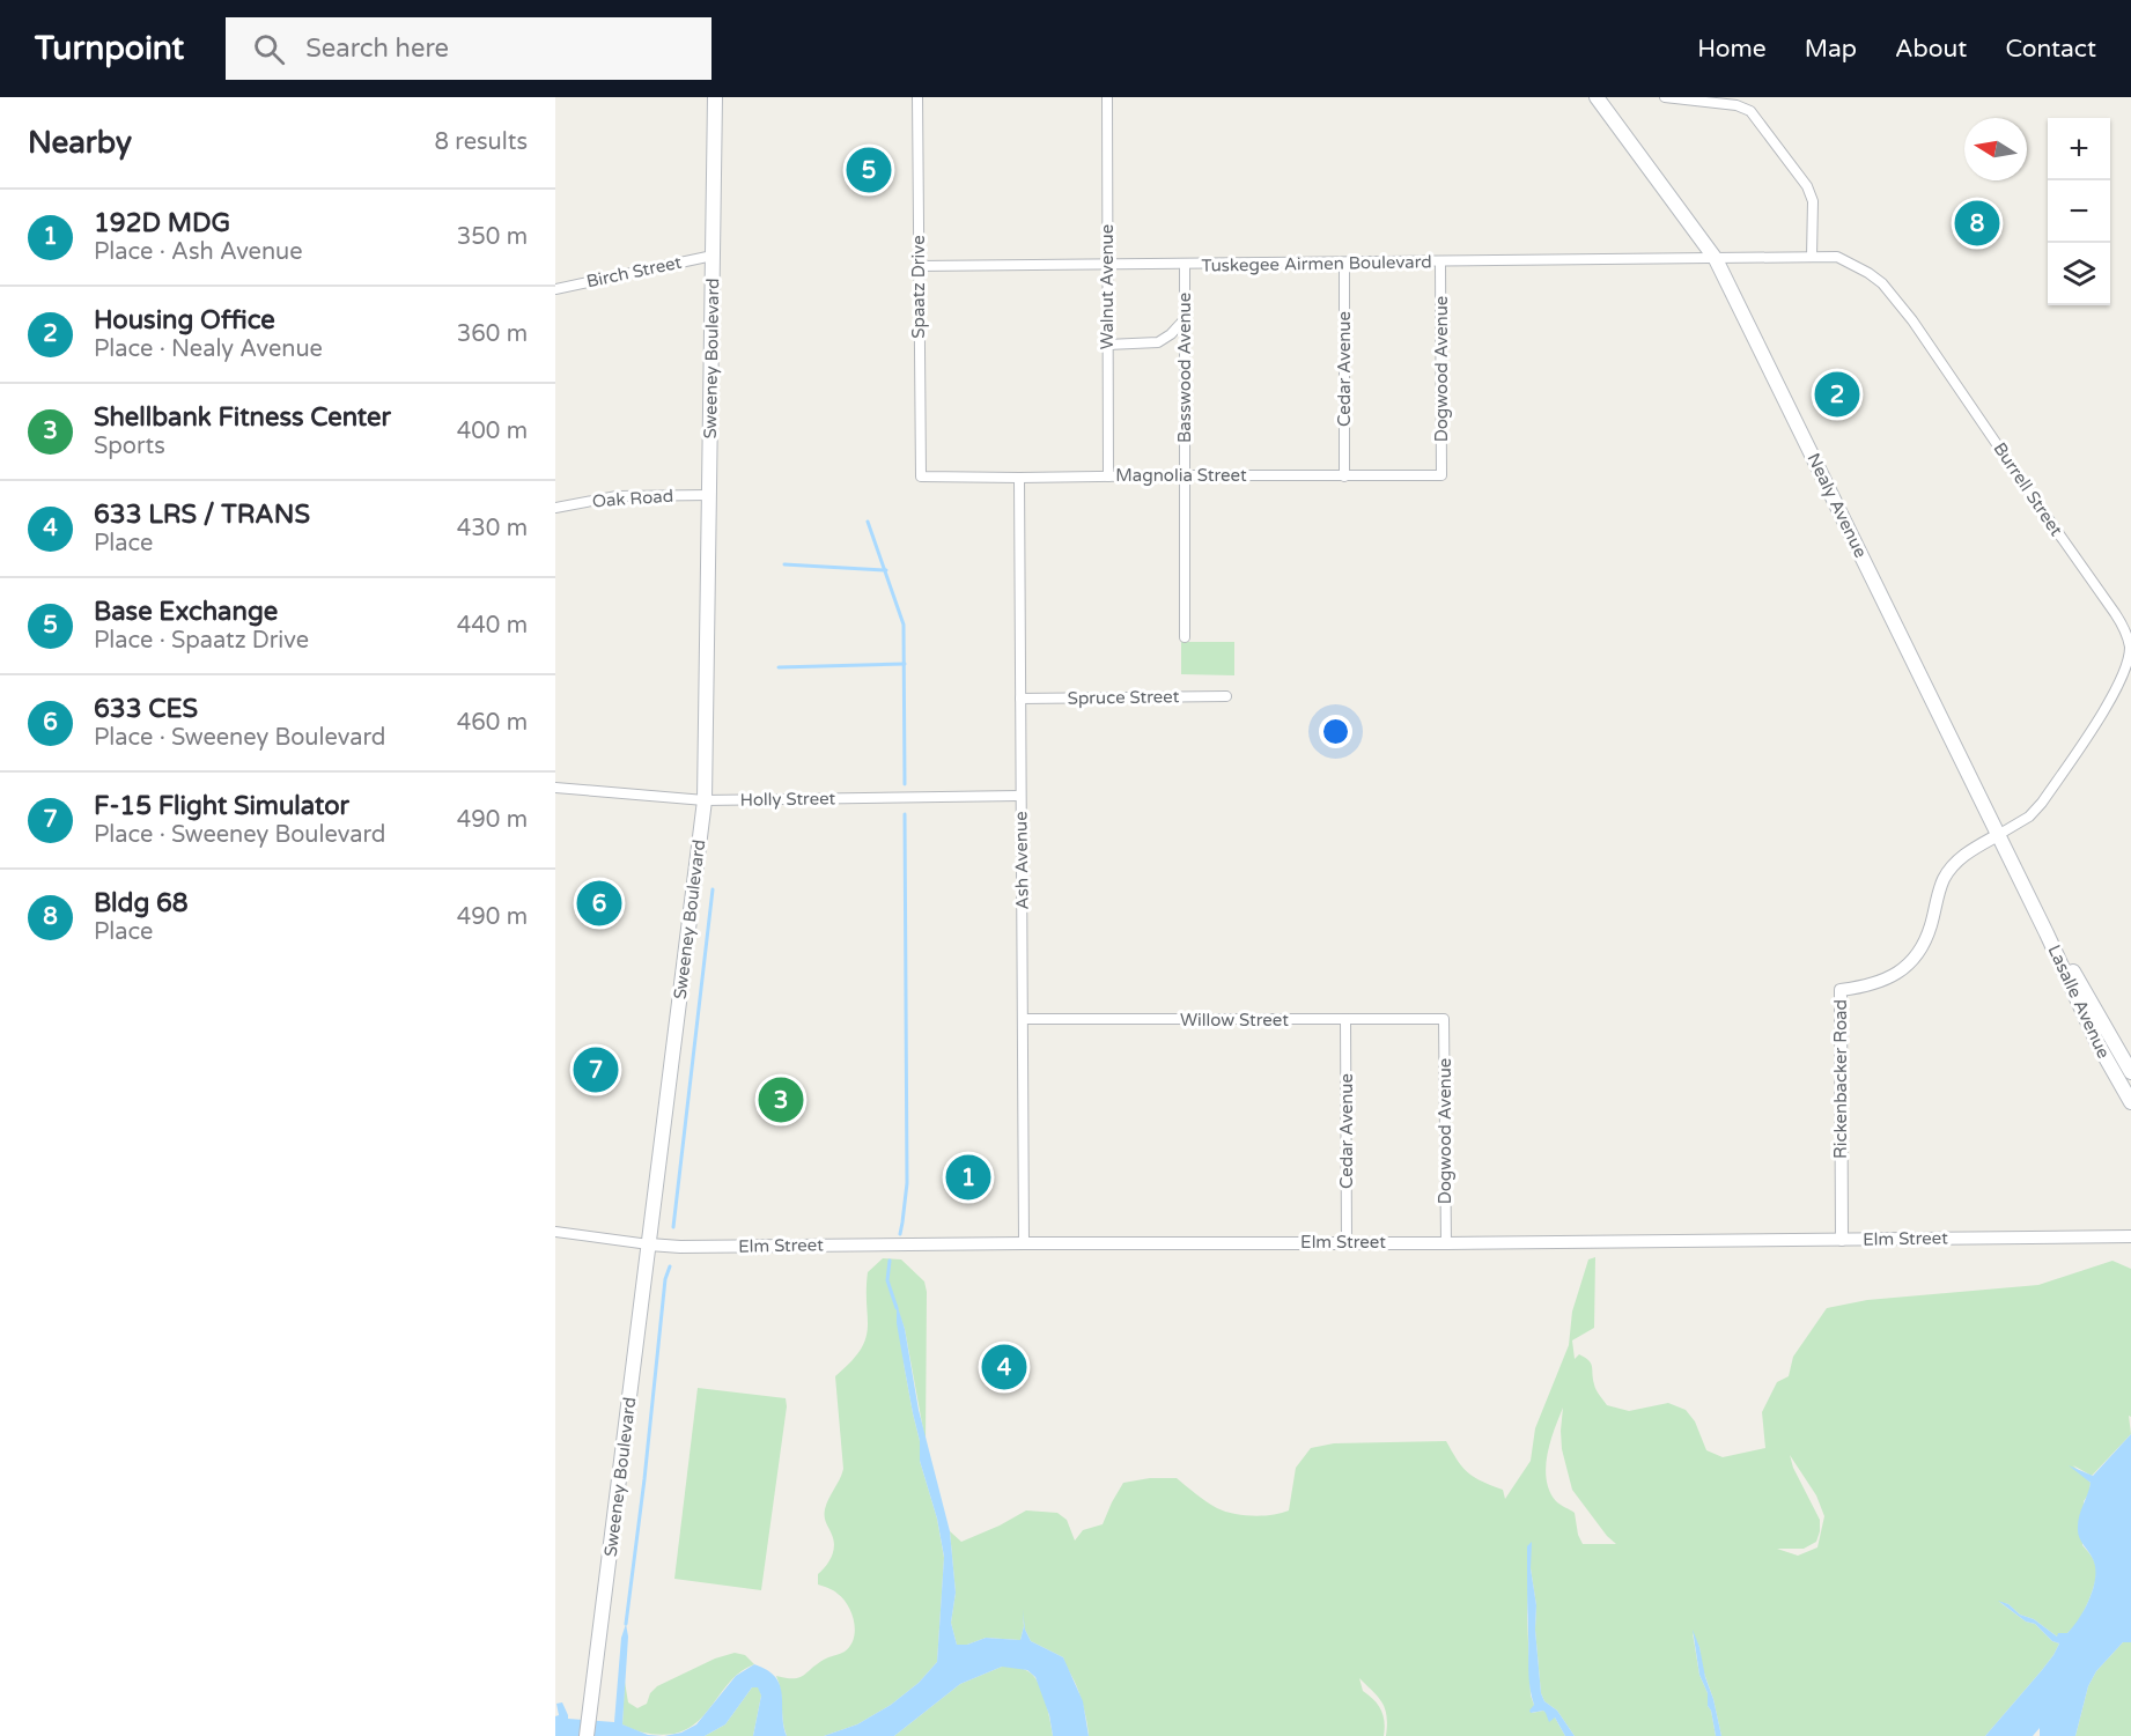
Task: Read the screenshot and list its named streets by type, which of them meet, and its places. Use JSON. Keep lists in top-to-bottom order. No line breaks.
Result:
{"streets":{"main road":["Sweeney Boulevard","Nealy Avenue","Lasalle Avenue"],"street":["Tuskegee Airmen Boulevard","Birch Street","Spaatz Drive","Walnut Avenue","Basswood Avenue","Cedar Avenue","Dogwood Avenue","Magnolia Street","Burrell Street","Oak Road","Spruce Street","Holly Street","Ash Avenue","Willow Street","Rickenbacker Road","Elm Street"]},"crossings":[["Tuskegee Airmen Boulevard","Spaatz Drive"],["Tuskegee Airmen Boulevard","Walnut Avenue"],["Tuskegee Airmen Boulevard","Basswood Avenue"],["Tuskegee Airmen Boulevard","Cedar Avenue"],["Tuskegee Airmen Boulevard","Dogwood Avenue"],["Tuskegee Airmen Boulevard","Burrell Street"],["Tuskegee Airmen Boulevard","Nealy Avenue"],["Birch Street","Sweeney Boulevard"],["Spaatz Drive","Magnolia Street"],["Walnut Avenue","Magnolia Street"],["Sweeney Boulevard","Oak Road"],["Sweeney Boulevard","Holly Street"],["Sweeney Boulevard","Elm Street"],["Basswood Avenue","Magnolia Street"],["Cedar Avenue","Magnolia Street"],["Cedar Avenue","Willow Street"],["Cedar Avenue","Elm Street"],["Dogwood Avenue","Magnolia Street"],["Dogwood Avenue","Willow Street"],["Dogwood Avenue","Elm Street"],["Magnolia Street","Ash Avenue"],["Burrell Street","Nealy Avenue"],["Burrell Street","Rickenbacker Road"],["Nealy Avenue","Lasalle Avenue"],["Nealy Avenue","Rickenbacker Road"],["Spruce Street","Ash Avenue"],["Holly Street","Ash Avenue"],["Ash Avenue","Willow Street"],["Ash Avenue","Elm Street"],["Rickenbacker Road","Elm Street"]],"north":"left","page":{"header":"Turnpoint","search":"Search here","nav":["Home","Map","About","Contact"],"heading":["Nearby","8 results"],"map_buttons":["+","−"],"pins":["5","8","2","6","7","3","1","4"],"list":[{"mark":"1","name":"192D MDG","note":"Place · Ash Avenue","value":"350 m"},{"mark":"2","name":"Housing Office","note":"Place · Nealy Avenue","value":"360 m"},{"mark":"3","name":"Shellbank Fitness Center","note":"Sports","value":"400 m"},{"mark":"4","name":"633 LRS / TRANS","note":"Place","value":"430 m"},{"mark":"5","name":"Base Exchange","note":"Place · Spaatz Drive","value":"440 m"},{"mark":"6","name":"633 CES","note":"Place · Sweeney Boulevard","value":"460 m"},{"mark":"7","name":"F-15 Flight Simulator","note":"Place · Sweeney Boulevard","value":"490 m"},{"mark":"8","name":"Bldg 68","note":"Place","value":"490 m"}]}}
